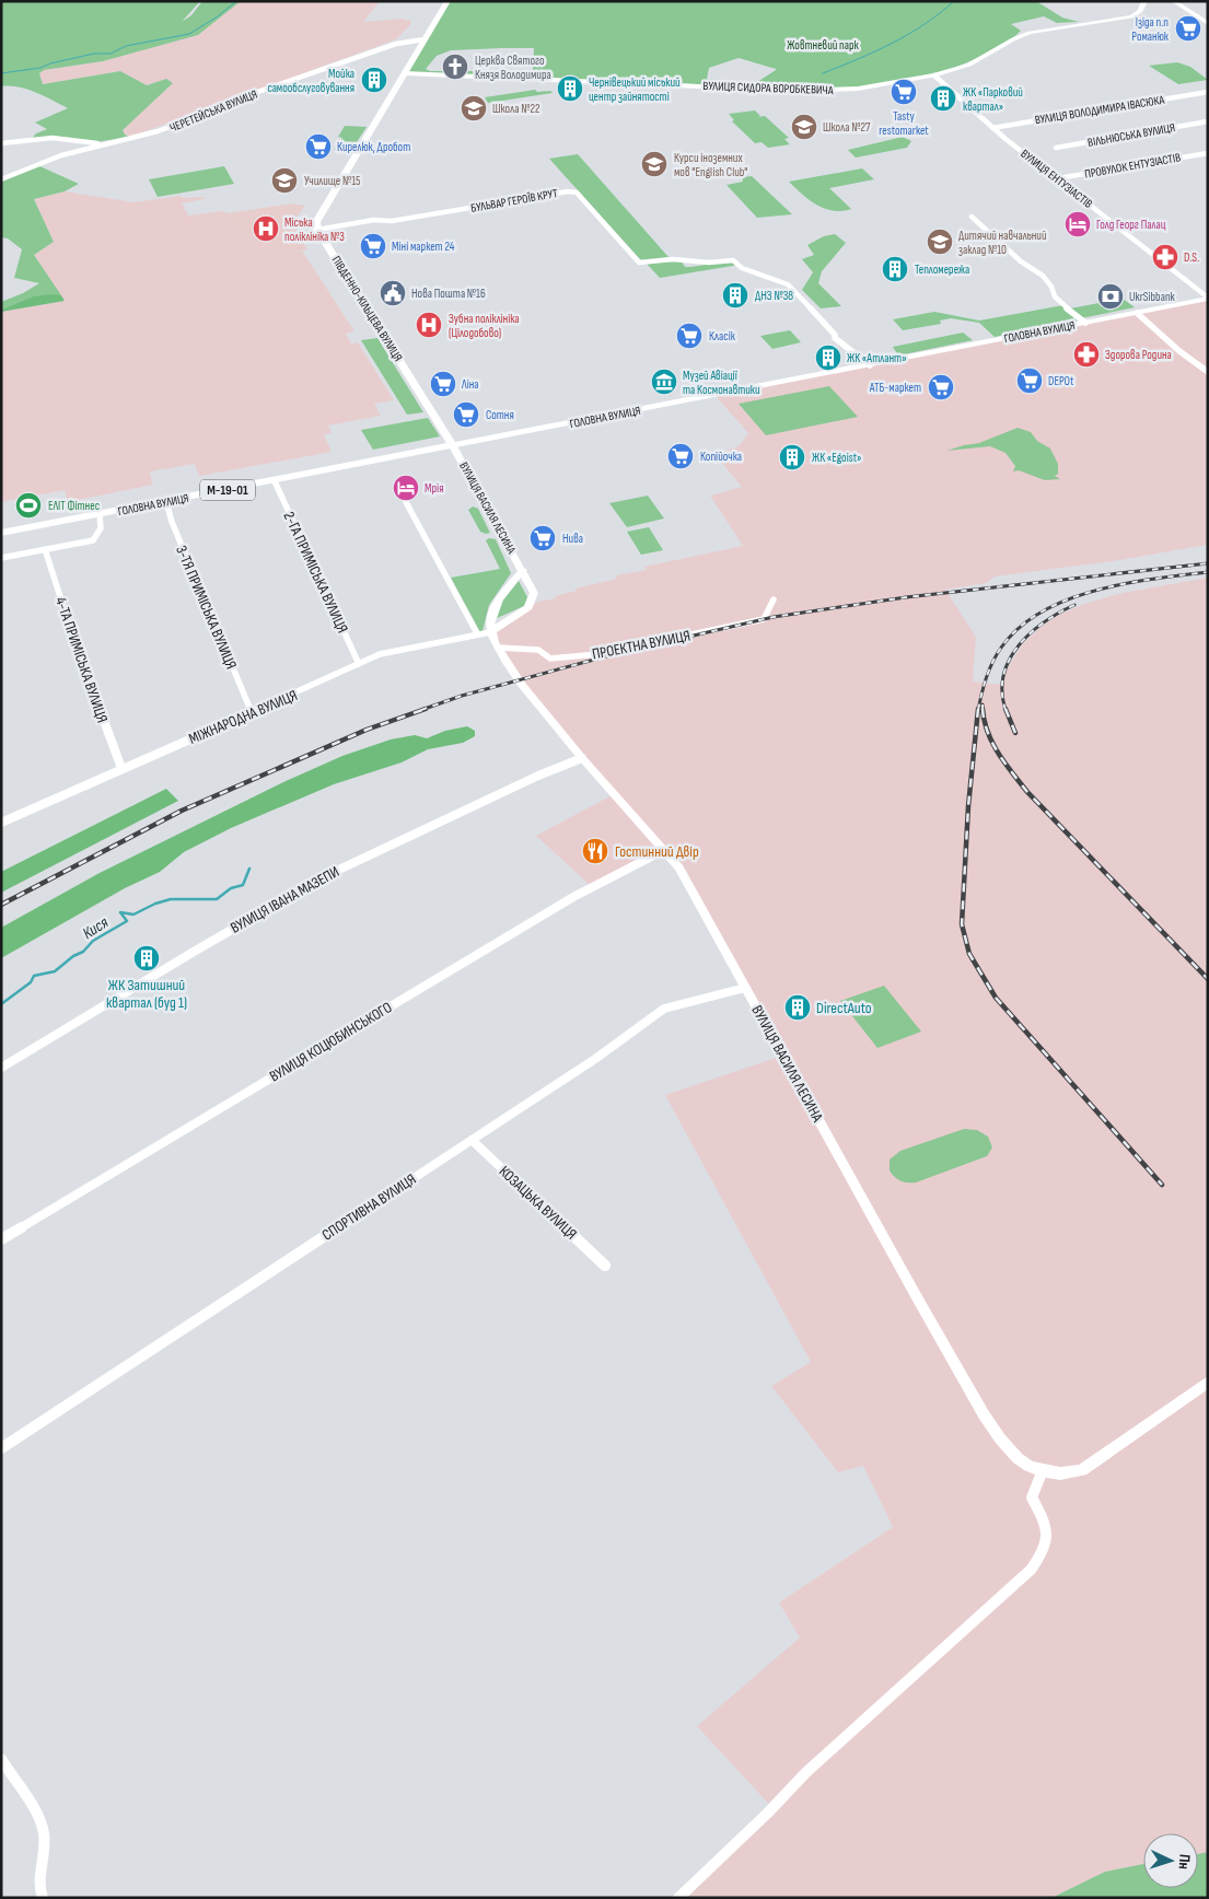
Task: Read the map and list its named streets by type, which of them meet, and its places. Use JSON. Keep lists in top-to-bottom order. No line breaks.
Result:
{"streets":{"main road":["ПІВДЕННО-КІЛЬЦЕВА ВУЛИЦЯ","ГОЛОВНА ВУЛИЦЯ","М-19-01"],"street":["ВУЛИЦЯ СИДОРА ВОРОБКЕВИЧА","ВУЛИЦЯ ВОЛОДИМИРА ІВАСЮКА","ЧЕРЕТЕЙСЬКА ВУЛИЦЯ","ВІЛЬНЮСЬКА ВУЛИЦЯ","ПРОВУЛОК ЕНТУЗІАСТІВ","ВУЛИЦЯ ЕНТУЗІАСТІВ","БУЛЬВАР ГЕРОЇВ КРУТ","ВУЛИЦЯ ВАСИЛЯ ЛЕСИНА","2-ГА ПРИМІСЬКА ВУЛИЦЯ","3-ТЯ ПРИМІСЬКА ВУЛИЦЯ","ПРОЕКТНА ВУЛИЦЯ","4-ТА ПРИМІСЬКА ВУЛИЦЯ","МІЖНАРОДНА ВУЛИЦЯ","ВУЛИЦЯ ІВАНА МАЗЕПИ","ВУЛИЦЯ КОЦЮБИНСЬКОГО","КОЗАЦЬКА ВУЛИЦЯ","СПОРТИВНА ВУЛИЦЯ"]},"crossings":[["ВУЛИЦЯ СИДОРА ВОРОБКЕВИЧА","ВУЛИЦЯ ЕНТУЗІАСТІВ"],["ВУЛИЦЯ ВОЛОДИМИРА ІВАСЮКА","ВУЛИЦЯ ЕНТУЗІАСТІВ"],["ПРОВУЛОК ЕНТУЗІАСТІВ","ВУЛИЦЯ ЕНТУЗІАСТІВ"],["ВУЛИЦЯ ЕНТУЗІАСТІВ","ГОЛОВНА ВУЛИЦЯ"],["БУЛЬВАР ГЕРОЇВ КРУТ","ПІВДЕННО-КІЛЬЦЕВА ВУЛИЦЯ"],["БУЛЬВАР ГЕРОЇВ КРУТ","ГОЛОВНА ВУЛИЦЯ"],["ПІВДЕННО-КІЛЬЦЕВА ВУЛИЦЯ","ГОЛОВНА ВУЛИЦЯ"],["ПІВДЕННО-КІЛЬЦЕВА ВУЛИЦЯ","ВУЛИЦЯ ВАСИЛЯ ЛЕСИНА"],["ГОЛОВНА ВУЛИЦЯ","ВУЛИЦЯ ВАСИЛЯ ЛЕСИНА"],["ГОЛОВНА ВУЛИЦЯ","2-ГА ПРИМІСЬКА ВУЛИЦЯ"],["ГОЛОВНА ВУЛИЦЯ","3-ТЯ ПРИМІСЬКА ВУЛИЦЯ"],["ВУЛИЦЯ ВАСИЛЯ ЛЕСИНА","ПРОЕКТНА ВУЛИЦЯ"],["ВУЛИЦЯ ВАСИЛЯ ЛЕСИНА","МІЖНАРОДНА ВУЛИЦЯ"],["ВУЛИЦЯ ВАСИЛЯ ЛЕСИНА","ВУЛИЦЯ ІВАНА МАЗЕПИ"],["ВУЛИЦЯ ВАСИЛЯ ЛЕСИНА","ВУЛИЦЯ КОЦЮБИНСЬКОГО"],["ВУЛИЦЯ ВАСИЛЯ ЛЕСИНА","СПОРТИВНА ВУЛИЦЯ"],["2-ГА ПРИМІСЬКА ВУЛИЦЯ","МІЖНАРОДНА ВУЛИЦЯ"],["3-ТЯ ПРИМІСЬКА ВУЛИЦЯ","МІЖНАРОДНА ВУЛИЦЯ"],["4-ТА ПРИМІСЬКА ВУЛИЦЯ","МІЖНАРОДНА ВУЛИЦЯ"],["КОЗАЦЬКА ВУЛИЦЯ","СПОРТИВНА ВУЛИЦЯ"]],"water":["Кися"],"parks":["Жовтневий парк"],"places":{"supermarket":["Ізіда п.п Романюк","Tasty restomarket","Кирелюк, Дробот","Міні маркет 24","Класік","DEPOt","Ліна","АТБ-маркет","Сотня","Копійочка","Нива"],"church":["Церква Святого Князя Володимира"],"building":["Мойка самообслуговування","Чернівецький міський центр зайнятості","ЖК «Парковий квартал»","Тепломережа","ДНЗ №38","ЖК «Атлант»","ЖК «Egoist»","ЖК Затишний квартал (буд 1)","DirectAuto"],"school or university":["Школа №22","Школа №27","Курси іноземних мов \"English Club\"","Училище №15","Дитячий навчальний заклад №10"],"hotel":["Голд Георг Палац","Мрія"],"hospital":["Міська поліклініка №3","Зубна поліклініка (Цілодобово)"],"pharmacy":["D.S.","Здорова Родина"],"public building":["Нова Пошта №16"],"bank":["UkrSibbank"],"museum":["Музей Авіації та Космонавтики"],"sports":["ЕЛІТ Фітнес"],"restaurant":["Гостинний Двір"]},"north":"right"}
